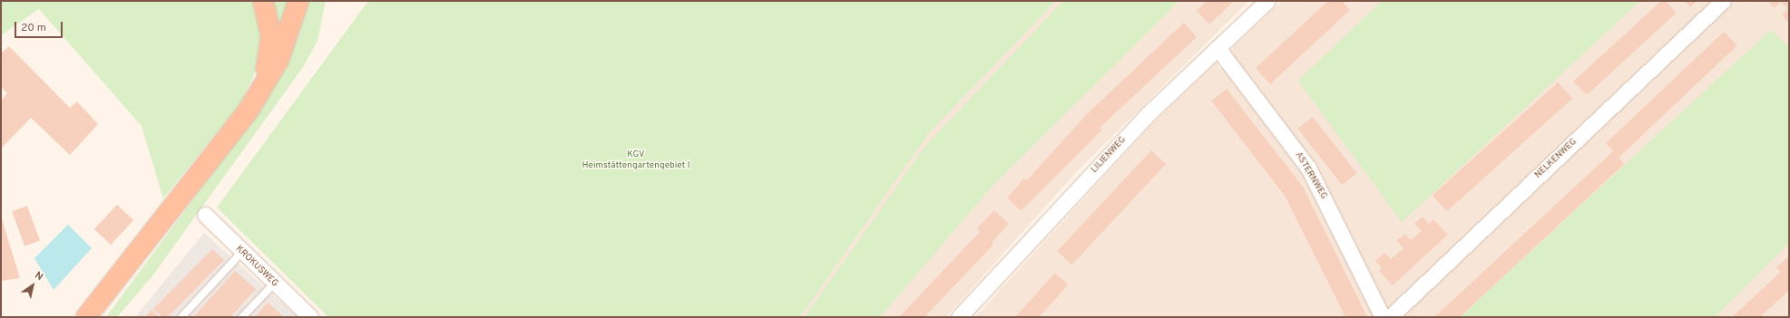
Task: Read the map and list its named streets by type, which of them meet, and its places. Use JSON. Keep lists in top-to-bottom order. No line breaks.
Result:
{"streets":{"street":["LILIENWEG","NELKENWEG","ASTERNWEG","KROKUSWEG"]},"crossings":[["LILIENWEG","ASTERNWEG"]],"parks":["KGV Heimstättengartengebiet I"],"scale_bar":"20 m","north":"top right"}
